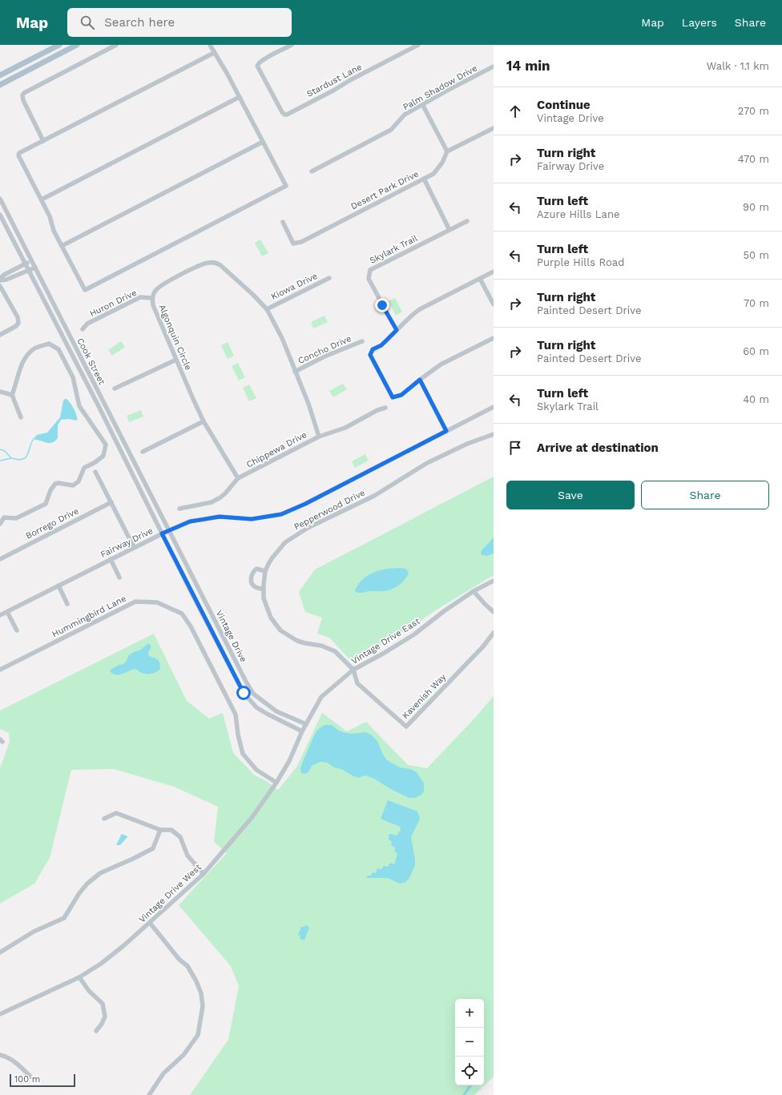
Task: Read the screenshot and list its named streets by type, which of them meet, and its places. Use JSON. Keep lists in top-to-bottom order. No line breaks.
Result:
{"streets":{"street":["Stardust Lane","Palm Shadow Drive","Desert Park Drive","Skylark Trail","Kiowa Drive","Huron Drive","Algonquin Circle","Concho Drive","Cook Street","Chippewa Drive","Pepperwood Drive","Borrego Drive","Fairway Drive","Hummingbird Lane","Vintage Drive","Vintage Drive East","Kavenish Way","Vintage Drive West"]},"crossings":[["Kiowa Drive","Algonquin Circle"],["Huron Drive","Algonquin Circle"],["Algonquin Circle","Concho Drive"],["Algonquin Circle","Chippewa Drive"],["Cook Street","Fairway Drive"],["Cook Street","Vintage Drive"],["Pepperwood Drive","Vintage Drive East"],["Pepperwood Drive","Kavenish Way"],["Fairway Drive","Vintage Drive"],["Hummingbird Lane","Vintage Drive West"],["Vintage Drive","Vintage Drive East"],["Vintage Drive","Vintage Drive West"],["Vintage Drive East","Kavenish Way"],["Vintage Drive East","Vintage Drive West"]],"scale_bar":"100 m","page":{"header":"Map","search":"Search here","nav":["Map","Layers","Share"],"heading":["14 min","Walk · 1.1 km"],"list":[["Continue","Vintage Drive","270 m"],["Turn right","Fairway Drive","470 m"],["Turn left","Azure Hills Lane","90 m"],["Turn left","Purple Hills Road","50 m"],["Turn right","Painted Desert Drive","70 m"],["Turn right","Painted Desert Drive","60 m"],["Turn left","Skylark Trail","40 m"],"Arrive at destination"],"buttons":["Save","Share"],"map_buttons":["+","−"],"scale":"100 m"}}
